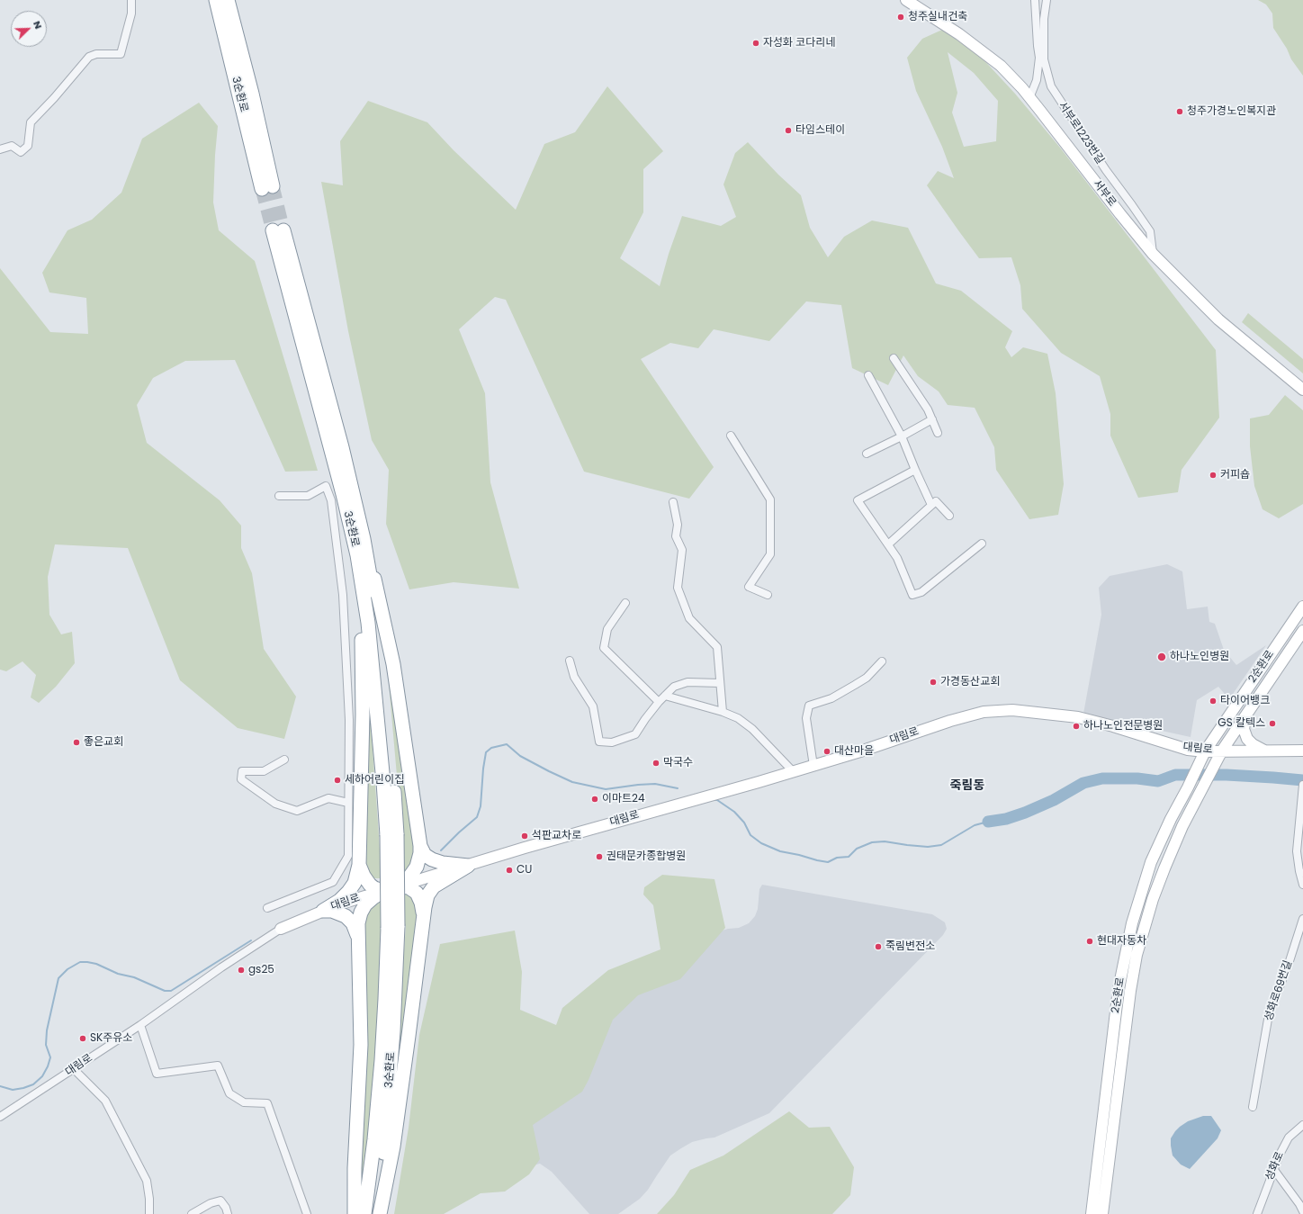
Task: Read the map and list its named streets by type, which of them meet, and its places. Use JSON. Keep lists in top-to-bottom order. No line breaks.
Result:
{"streets":{"highway":["3순환로"],"street":["서부로1223번길","서부로","2순환로","대림로","성화로69번길","성화로"]},"crossings":[["서부로1223번길","서부로"],["2순환로","대림로"]],"districts":["죽림동"],"places":["청주실내건축","자성화 코다리네","청주가경노인복지관","타임스테이","커피숍","하나노인병원","가경동산교회","타이어뱅크","GS 칼텍스","하나노인전문병원","좋은교회","대산마을","막국수","세하어린이집","이마트24","석판교차로","권태문카종합병원","CU","현대자동차","죽림변전소","gs25","SK주유소"],"north":"top right"}
